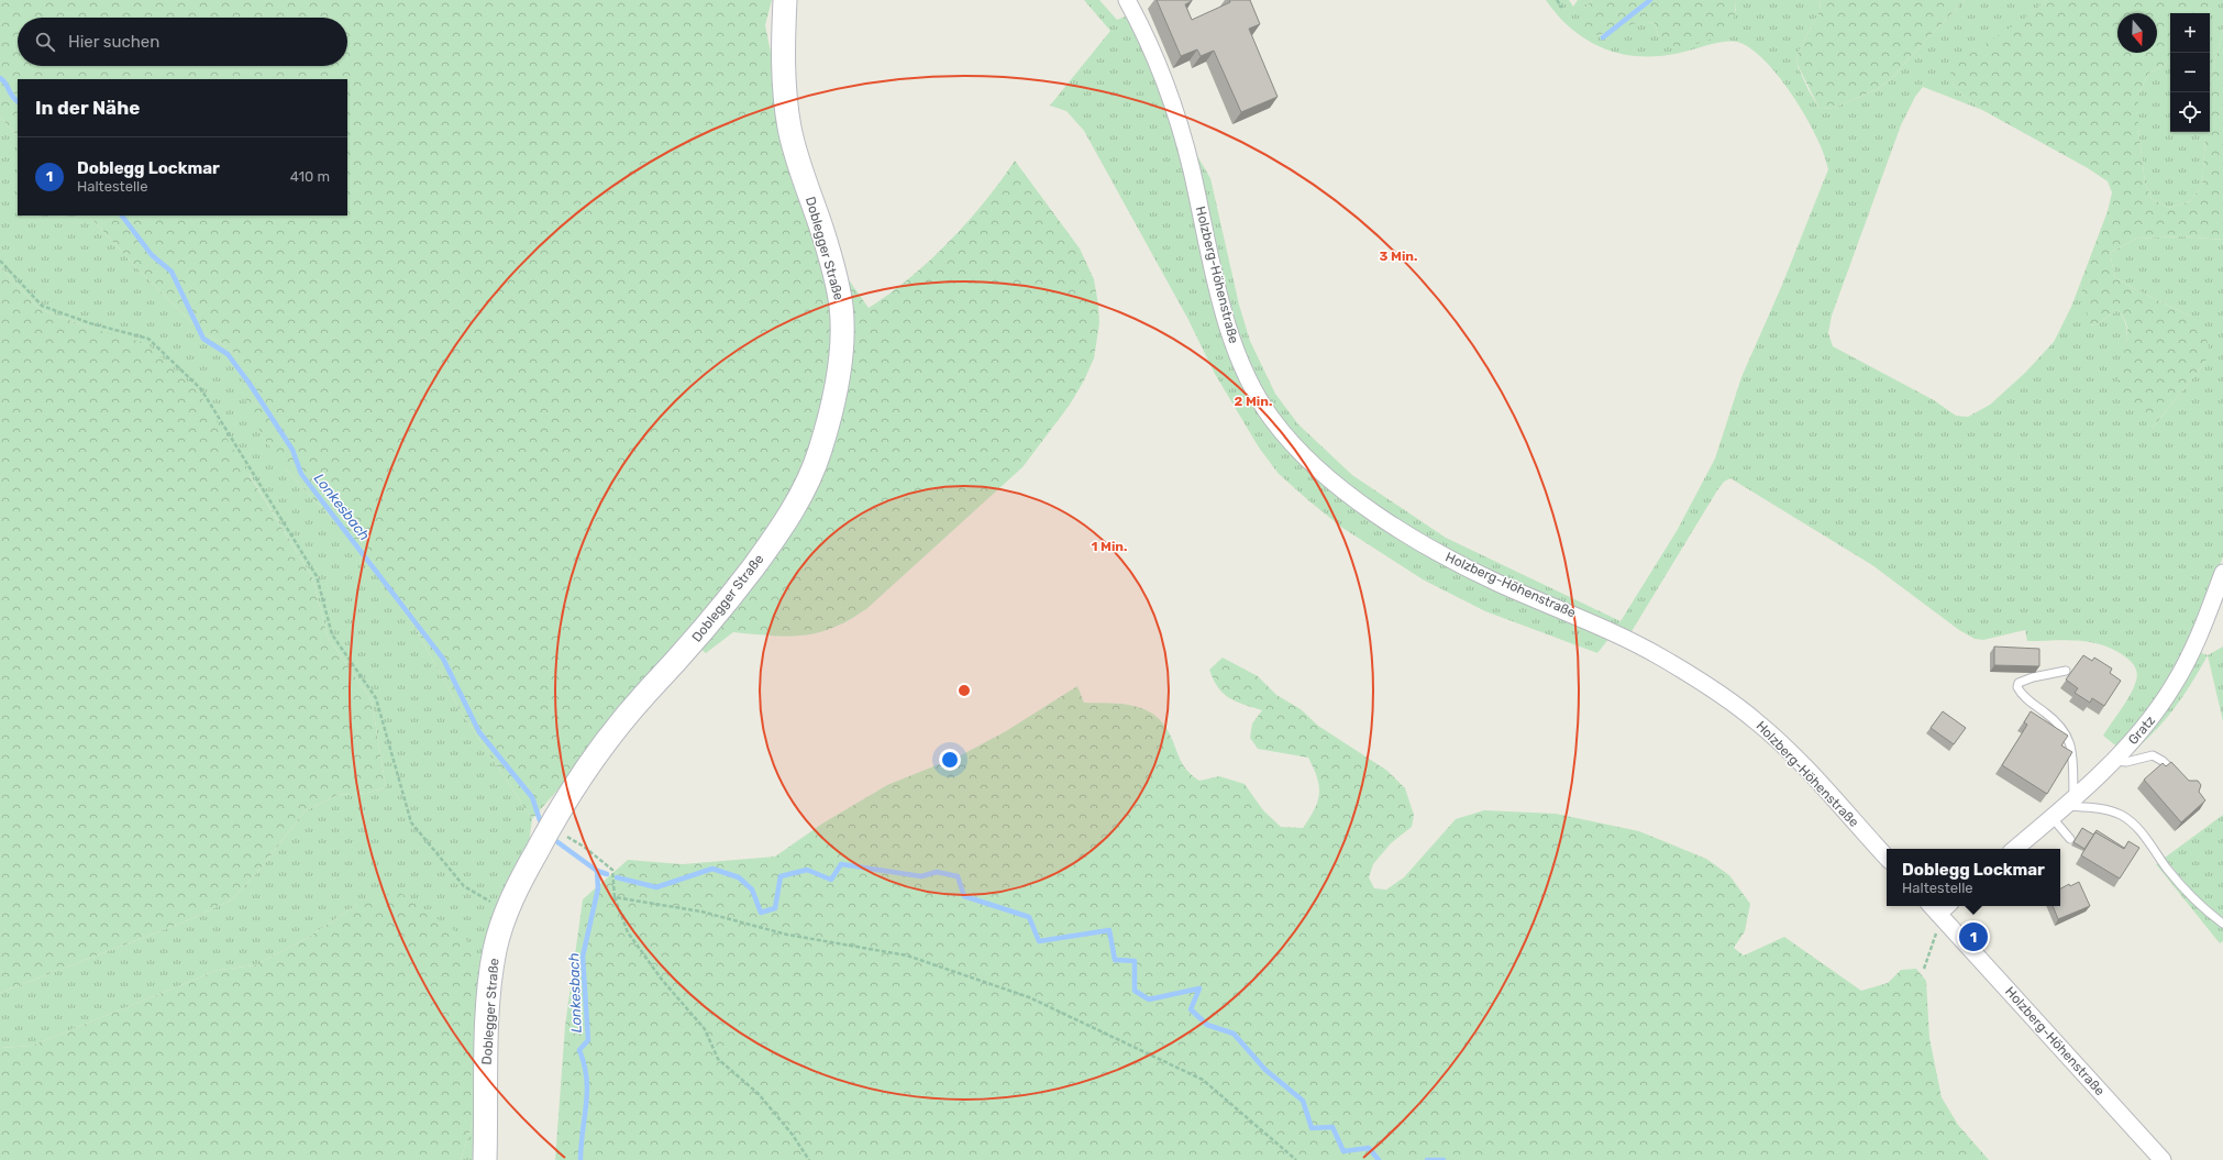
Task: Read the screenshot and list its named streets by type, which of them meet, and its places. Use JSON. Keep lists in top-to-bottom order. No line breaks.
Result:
{"streets":{"street":["Doblegger Straße","Holzberg-Höhenstraße","Gratz"]},"water":["Lonkesbach"],"north":"bottom","page":{"map_buttons":["+","−"],"search":"Hier suchen","heading":"In der Nähe","list":[{"mark":"1","name":"Doblegg Lockmar","note":"Haltestelle","value":"410 m"}],"popup":["Doblegg Lockmar","Haltestelle"],"pins":"1"},"rings":["3 Min.","2 Min.","1 Min."]}
